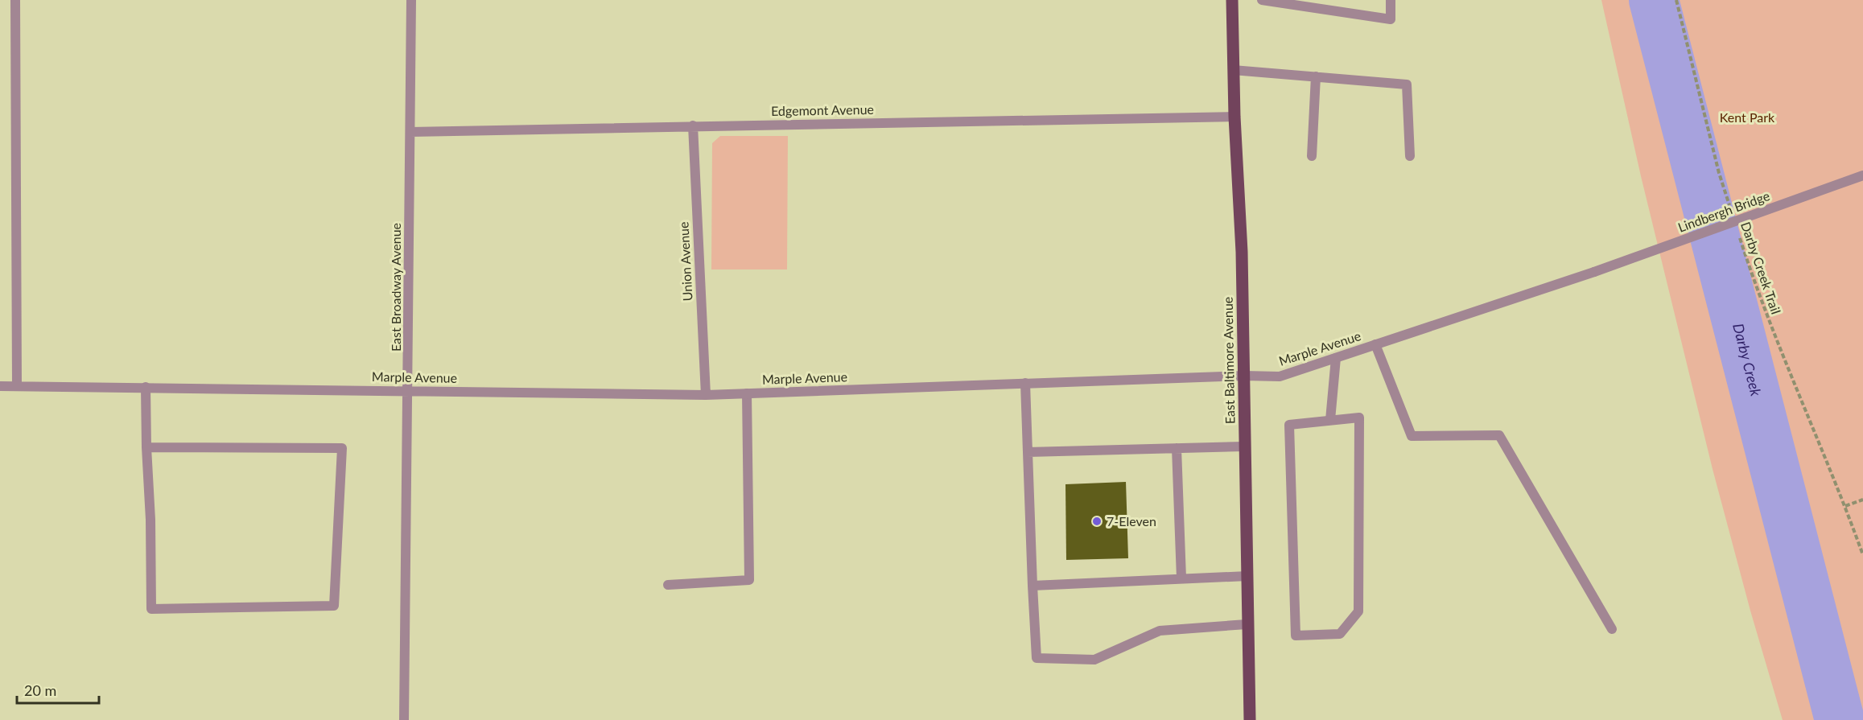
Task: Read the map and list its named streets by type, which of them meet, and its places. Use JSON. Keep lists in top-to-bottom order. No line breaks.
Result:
{"streets":{"main road":["East Baltimore Avenue"],"street":["Edgemont Avenue","Lindbergh Bridge","Union Avenue","East Broadway Avenue","Marple Avenue"],"path":["Darby Creek Trail"]},"crossings":[["Edgemont Avenue","Union Avenue"],["Edgemont Avenue","East Broadway Avenue"],["Edgemont Avenue","East Baltimore Avenue"],["Lindbergh Bridge","Marple Avenue"],["Union Avenue","Marple Avenue"],["East Broadway Avenue","Marple Avenue"],["Marple Avenue","East Baltimore Avenue"]],"water":["Darby Creek"],"parks":["Kent Park"],"places":["7-Eleven"],"scale_bar":"20 m"}
